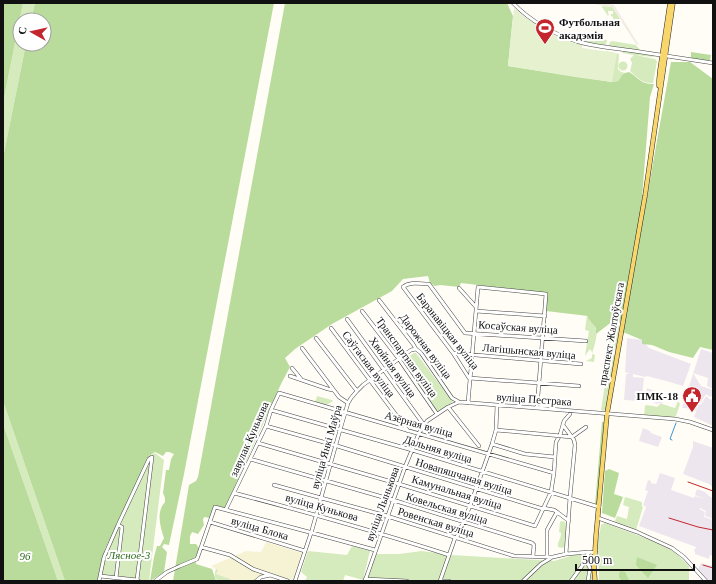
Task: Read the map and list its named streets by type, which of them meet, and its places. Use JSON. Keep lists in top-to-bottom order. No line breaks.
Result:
{"streets":{"main road":["праспект Жалтоўскага"],"street":["Косаўская вуліца","Баранавіцкая вуліца","Дарожная вуліца","Лагішынская вуліца","Транспартная вуліца","Саўгасная вуліца","Хвойная вуліца","вуліца Пестрака","Азёрная вуліца","завулак Кунькова","вуліца Янкі Маўра","Дальняя вуліца","Новапяшчаная вуліца","Камунальная вуліца","вуліца Лынькова","вуліца Кунькова","Ковельская вуліца","Ровенская вуліца","вуліца Блока"]},"crossings":[["Косаўская вуліца","Баранавіцкая вуліца"],["Баранавіцкая вуліца","Лагішынская вуліца"],["праспект Жалтоўскага","вуліца Пестрака"],["праспект Жалтоўскага","Дальняя вуліца"],["праспект Жалтоўскага","Ровенская вуліца"],["Дарожная вуліца","вуліца Пестрака"],["Дарожная вуліца","вуліца Янкі Маўра"],["Транспартная вуліца","вуліца Янкі Маўра"],["Саўгасная вуліца","Азёрная вуліца"],["Саўгасная вуліца","вуліца Янкі Маўра"],["Хвойная вуліца","вуліца Янкі Маўра"],["Хвойная вуліца","вуліца Лынькова"],["Азёрная вуліца","завулак Кунькова"],["Азёрная вуліца","вуліца Янкі Маўра"],["Азёрная вуліца","вуліца Лынькова"],["завулак Кунькова","Дальняя вуліца"],["завулак Кунькова","Новапяшчаная вуліца"],["завулак Кунькова","Камунальная вуліца"],["завулак Кунькова","вуліца Кунькова"],["завулак Кунькова","Ковельская вуліца"],["вуліца Янкі Маўра","Дальняя вуліца"],["вуліца Янкі Маўра","Новапяшчаная вуліца"],["вуліца Янкі Маўра","Камунальная вуліца"],["вуліца Янкі Маўра","вуліца Кунькова"],["вуліца Янкі Маўра","Ковельская вуліца"],["вуліца Янкі Маўра","Ровенская вуліца"],["вуліца Янкі Маўра","вуліца Блока"],["Дальняя вуліца","вуліца Лынькова"],["Новапяшчаная вуліца","Камунальная вуліца"],["Новапяшчаная вуліца","вуліца Лынькова"],["Камунальная вуліца","вуліца Лынькова"],["вуліца Лынькова","вуліца Кунькова"],["вуліца Лынькова","Ковельская вуліца"],["вуліца Лынькова","Ровенская вуліца"],["Ковельская вуліца","Ровенская вуліца"]],"parks":["Лясное-3","96"],"places":{"sports":["Футбольная акадэмія"],"public building":["ПМК-18"]},"scale_bar":"500 m","north":"left"}
